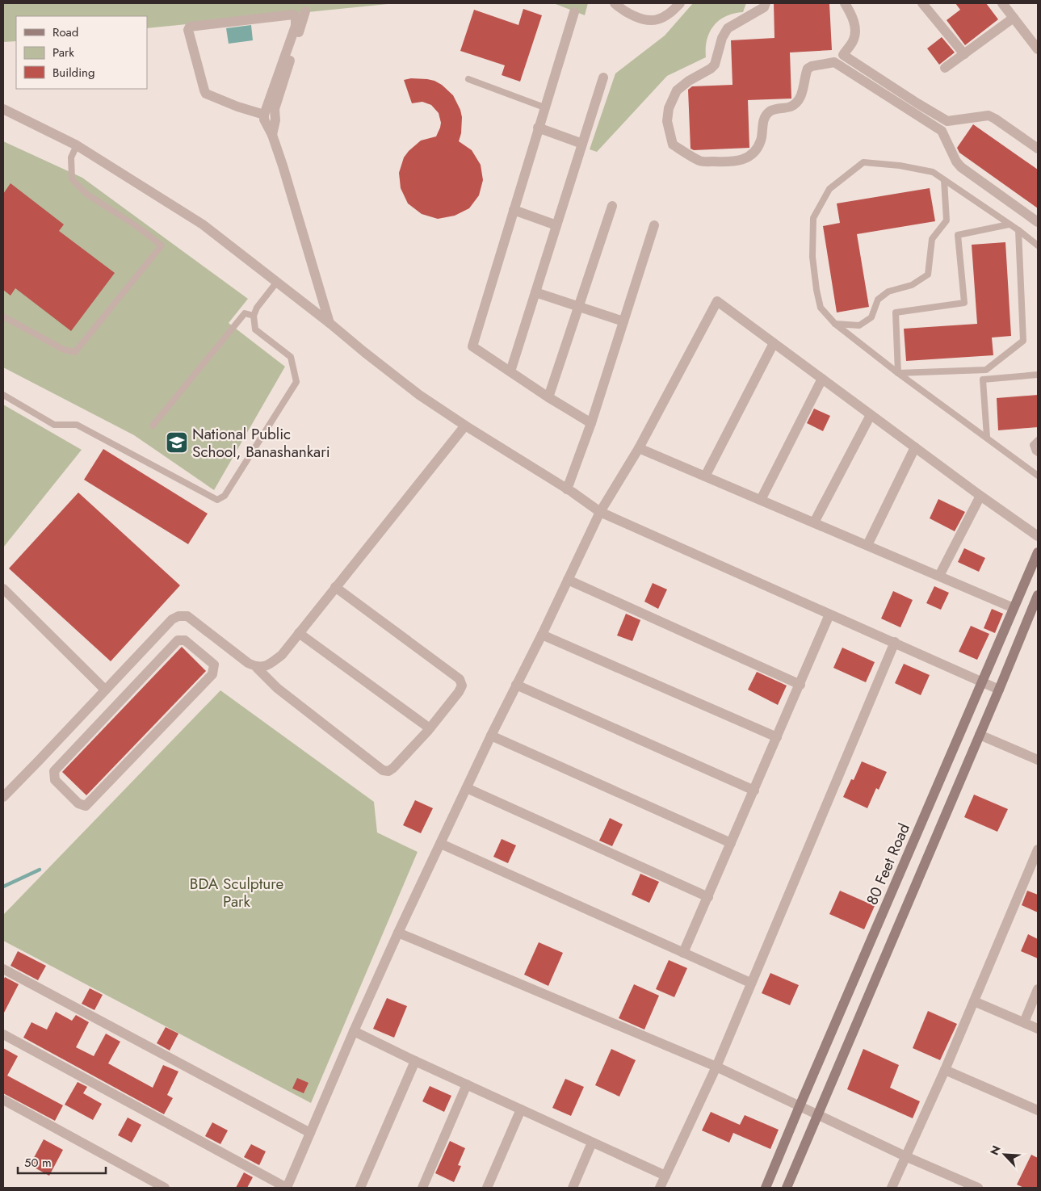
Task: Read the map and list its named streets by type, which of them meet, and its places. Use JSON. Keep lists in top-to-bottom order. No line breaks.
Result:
{"streets":{"main road":["80 Feet Road"]},"parks":["BDA Sculpture Park"],"places":{"school or university":["National Public School, Banashankari"]},"legend":["Road","Park","Building"],"scale_bar":"50 m","north":"top left"}
